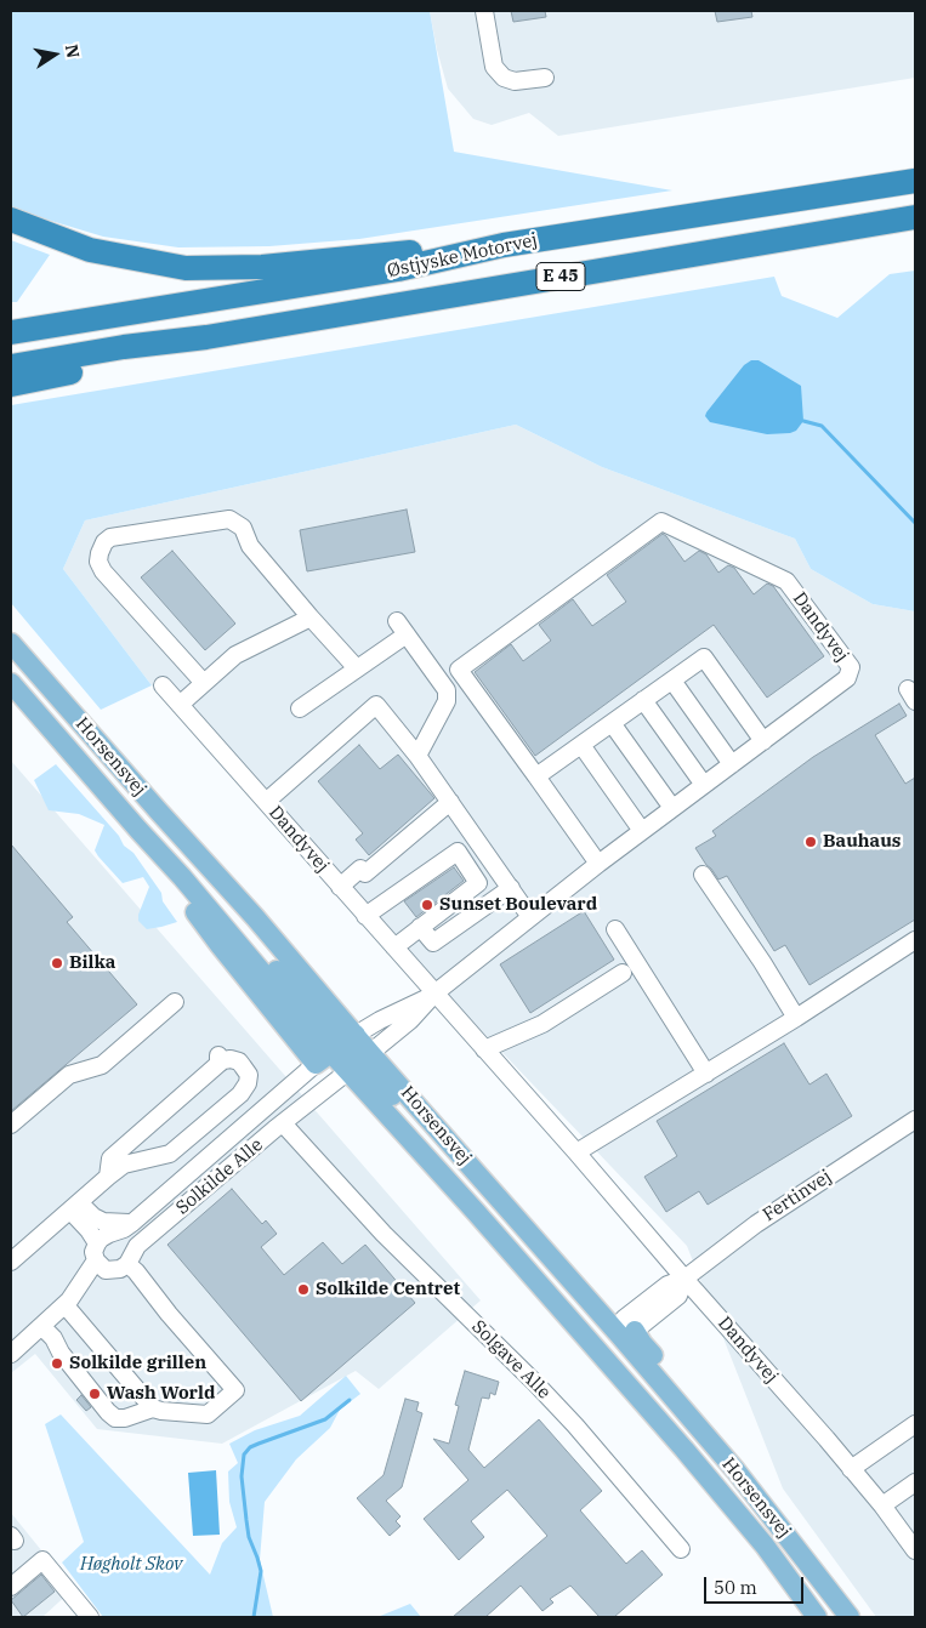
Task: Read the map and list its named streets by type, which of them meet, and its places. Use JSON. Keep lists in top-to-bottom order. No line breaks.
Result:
{"streets":{"highway":["Østjyske Motorvej","E 45"],"main road":["Horsensvej"],"street":["Dandyvej","Solkilde Alle","Fertinvej","Solgave Alle"]},"crossings":[["Dandyvej","Horsensvej"],["Dandyvej","Solkilde Alle"],["Dandyvej","Fertinvej"],["Horsensvej","Solkilde Alle"],["Horsensvej","Fertinvej"],["Solkilde Alle","Solgave Alle"]],"parks":["Høgholt Skov"],"places":["Bauhaus","Sunset Boulevard","Bilka","Solkilde Centret","Solkilde grillen","Wash World"],"scale_bar":"50 m","north":"right"}
